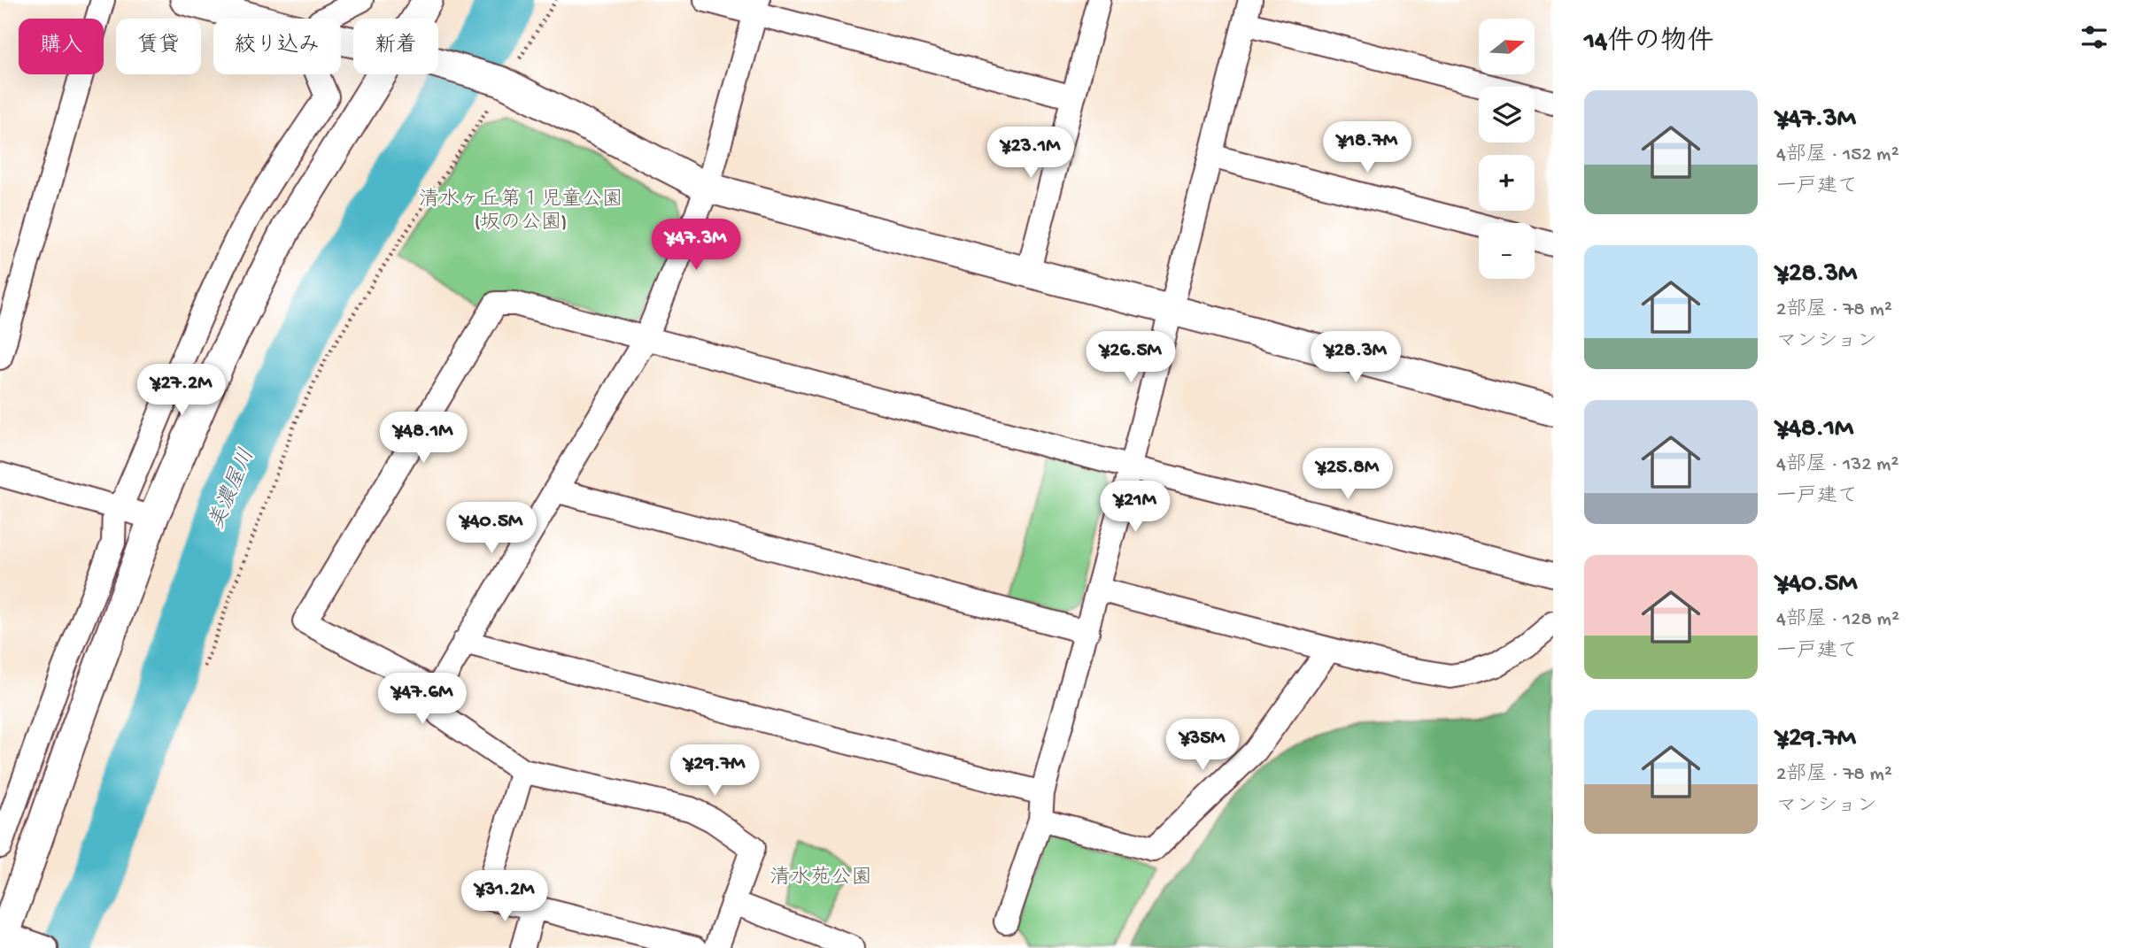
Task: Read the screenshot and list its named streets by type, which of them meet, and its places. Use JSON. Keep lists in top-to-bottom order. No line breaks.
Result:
{"water":["美濃屋川"],"parks":["清水ヶ丘第１児童公園 (坂の公園)","清水苑公園"],"north":"right","page":{"heading":"14件の物件","map_buttons":["+","−"],"chip":["購入","賃貸","絞り込み","新着"],"list":[{"name":"¥47.3M","note":"4部屋 · 152 m² · 一戸建て"},{"name":"¥28.3M","note":"2部屋 · 78 m² · マンション"},{"name":"¥48.1M","note":"4部屋 · 132 m² · 一戸建て"},{"name":"¥40.5M","note":"4部屋 · 128 m² · 一戸建て"},{"name":"¥29.7M","note":"2部屋 · 78 m² · マンション"}],"price":["¥18.7M","¥23.1M","¥47.3M","¥26.5M","¥28.3M","¥27.2M","¥48.1M","¥25.8M","¥21M","¥40.5M","¥47.6M","¥35M","¥29.7M","¥31.2M"]}}
